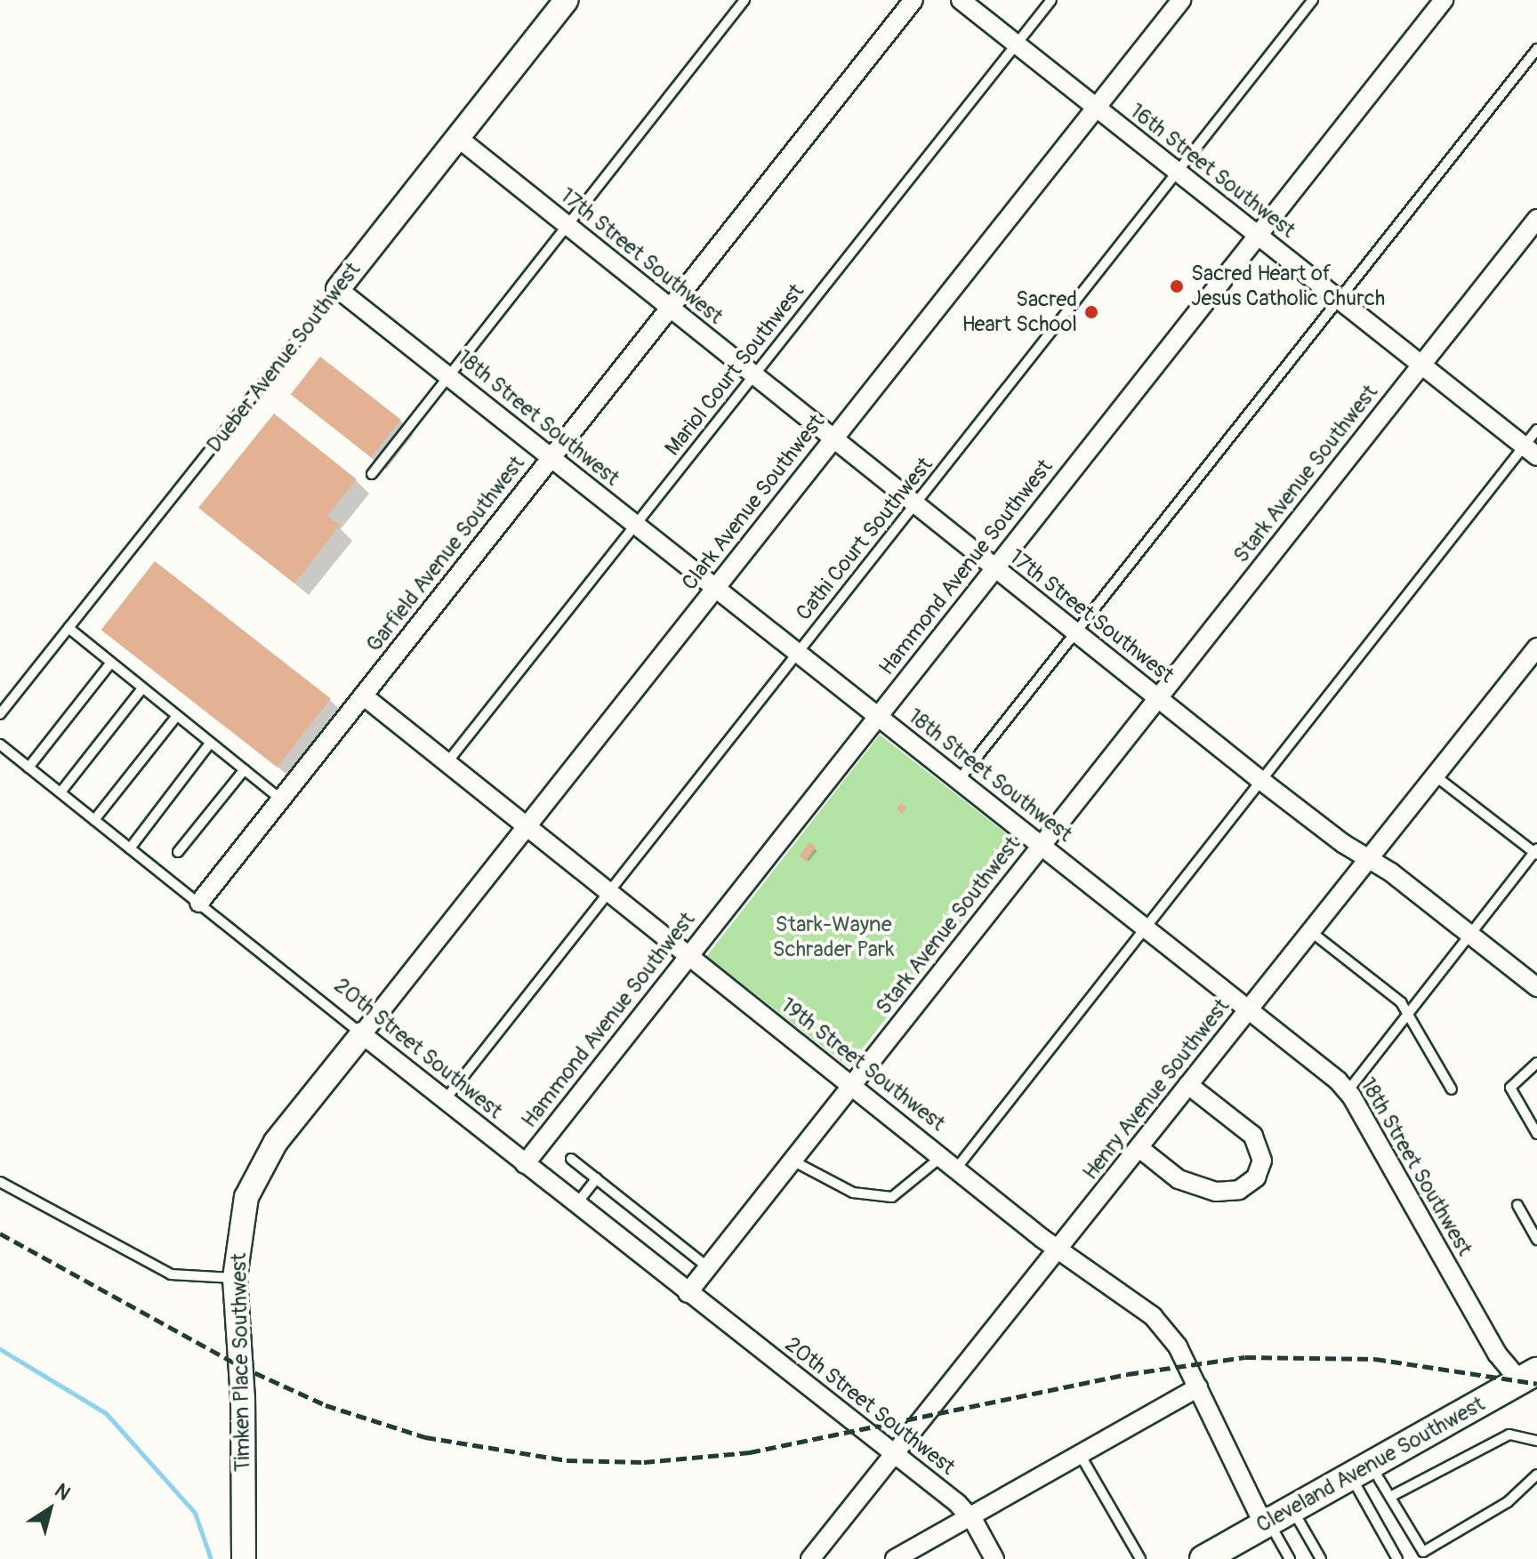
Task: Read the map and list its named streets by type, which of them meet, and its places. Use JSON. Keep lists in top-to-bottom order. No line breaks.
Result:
{"streets":{"main road":["Cleveland Avenue Southwest"],"street":["16th Street Southwest","17th Street Southwest","Dueber Avenue Southwest","18th Street Southwest","Stark Avenue Southwest","Clark Avenue Southwest","Garfield Avenue Southwest","Hammond Avenue Southwest","20th Street Southwest","19th Street Southwest","Henry Avenue Southwest","Timken Place Southwest"],"lane":["Mariol Court Southwest","Cathi Court Southwest"]},"crossings":[["16th Street Southwest","Mariol Court Southwest"],["16th Street Southwest","Stark Avenue Southwest"],["16th Street Southwest","Clark Avenue Southwest"],["16th Street Southwest","Cathi Court Southwest"],["16th Street Southwest","Hammond Avenue Southwest"],["17th Street Southwest","Dueber Avenue Southwest"],["17th Street Southwest","Mariol Court Southwest"],["17th Street Southwest","Stark Avenue Southwest"],["17th Street Southwest","Clark Avenue Southwest"],["17th Street Southwest","Cathi Court Southwest"],["17th Street Southwest","Garfield Avenue Southwest"],["17th Street Southwest","Hammond Avenue Southwest"],["17th Street Southwest","Henry Avenue Southwest"],["Dueber Avenue Southwest","18th Street Southwest"],["Mariol Court Southwest","18th Street Southwest"],["Mariol Court Southwest","19th Street Southwest"],["18th Street Southwest","Stark Avenue Southwest"],["18th Street Southwest","Clark Avenue Southwest"],["18th Street Southwest","Cathi Court Southwest"],["18th Street Southwest","Garfield Avenue Southwest"],["18th Street Southwest","Hammond Avenue Southwest"],["18th Street Southwest","Henry Avenue Southwest"],["18th Street Southwest","Cleveland Avenue Southwest"],["Stark Avenue Southwest","20th Street Southwest"],["Stark Avenue Southwest","19th Street Southwest"],["Clark Avenue Southwest","20th Street Southwest"],["Clark Avenue Southwest","19th Street Southwest"],["Clark Avenue Southwest","Timken Place Southwest"],["Cathi Court Southwest","20th Street Southwest"],["Cathi Court Southwest","19th Street Southwest"],["Garfield Avenue Southwest","20th Street Southwest"],["Garfield Avenue Southwest","19th Street Southwest"],["Hammond Avenue Southwest","20th Street Southwest"],["Hammond Avenue Southwest","19th Street Southwest"],["20th Street Southwest","Henry Avenue Southwest"],["20th Street Southwest","Timken Place Southwest"],["19th Street Southwest","Henry Avenue Southwest"],["19th Street Southwest","Cleveland Avenue Southwest"]],"parks":["Stark-Wayne Schrader Park"],"places":["Sacred Heart of Jesus Catholic Church","Sacred Heart School"],"north":"top right"}
